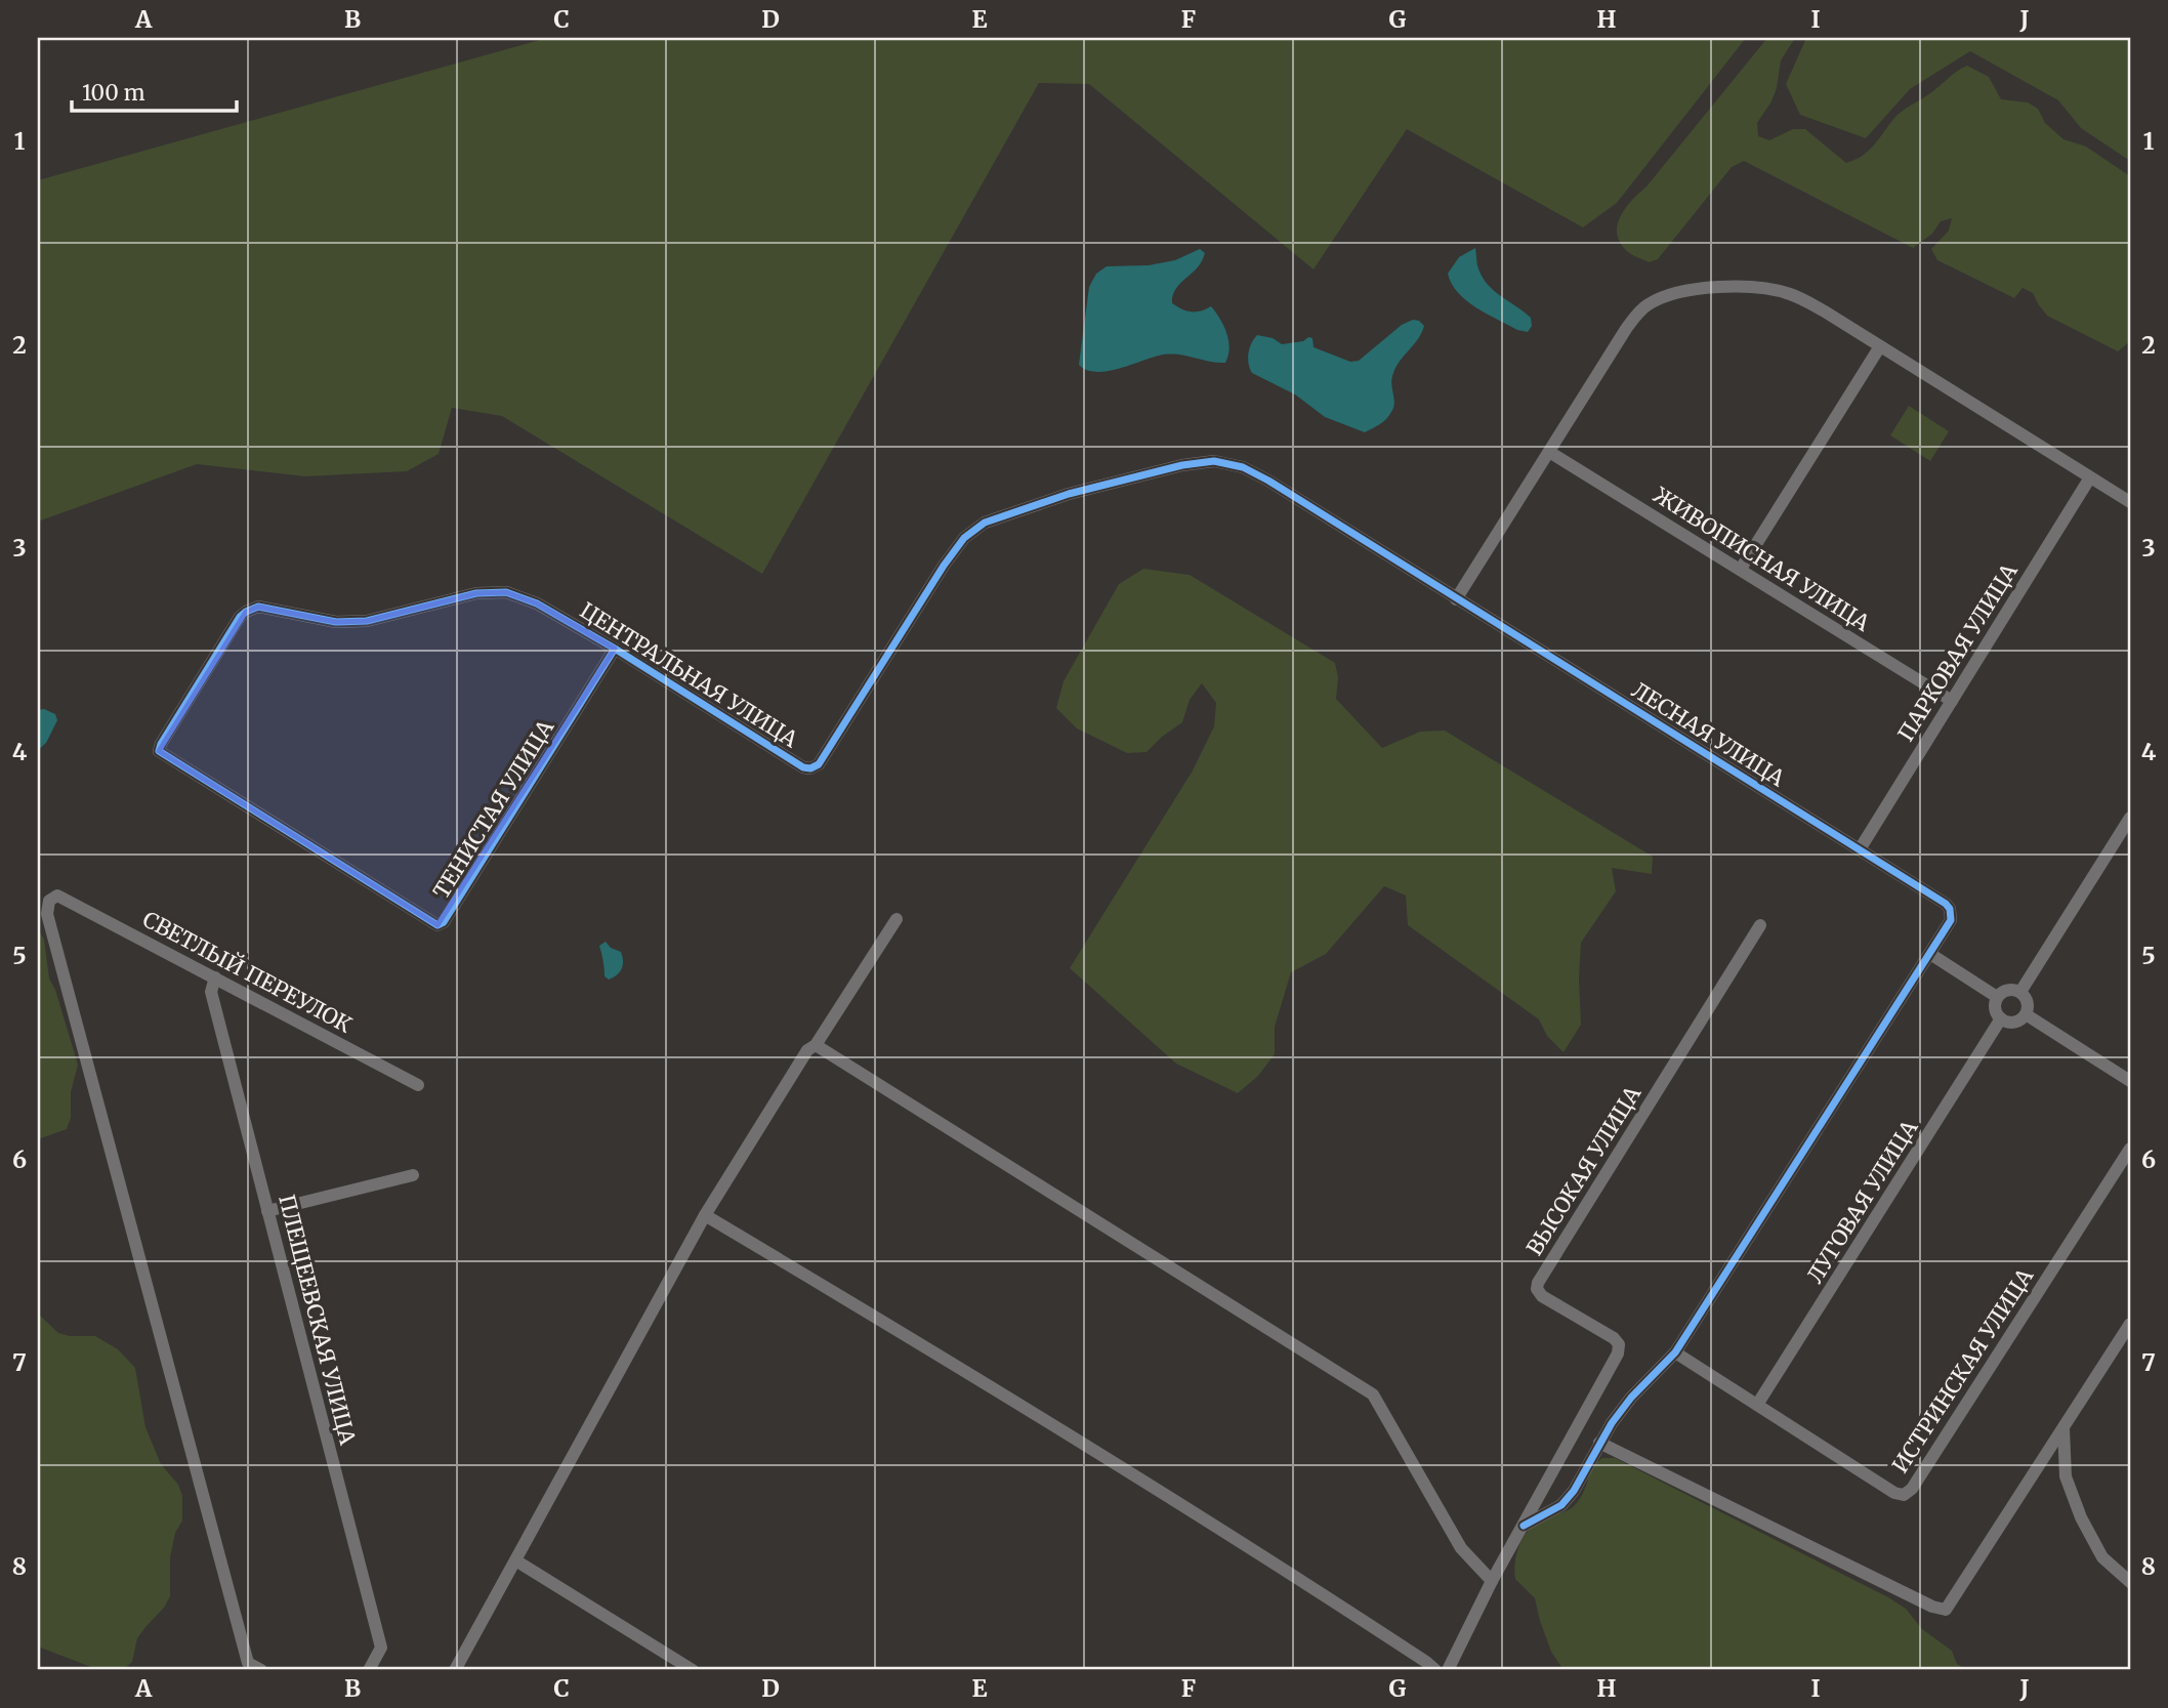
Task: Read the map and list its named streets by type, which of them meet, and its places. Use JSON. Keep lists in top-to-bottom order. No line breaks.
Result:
{"streets":{"street":["ЖИВОПИСНАЯ УЛИЦА","ПАРКОВАЯ УЛИЦА","ЦЕНТРАЛЬНАЯ УЛИЦА","ЛЕСНАЯ УЛИЦА","ТЕНИСТАЯ УЛИЦА","СВЕТЛЫЙ ПЕРЕУЛОК","ВЫСОКАЯ УЛИЦА","ЛУГОВАЯ УЛИЦА","ПЛЕЩЕЕВСКАЯ УЛИЦА","ИСТРИНСКАЯ УЛИЦА"]},"crossings":[["ЖИВОПИСНАЯ УЛИЦА","ПАРКОВАЯ УЛИЦА"],["ПАРКОВАЯ УЛИЦА","ЛЕСНАЯ УЛИЦА"],["ЦЕНТРАЛЬНАЯ УЛИЦА","ЛЕСНАЯ УЛИЦА"],["ЦЕНТРАЛЬНАЯ УЛИЦА","ТЕНИСТАЯ УЛИЦА"],["СВЕТЛЫЙ ПЕРЕУЛОК","ПЛЕЩЕЕВСКАЯ УЛИЦА"],["ЛУГОВАЯ УЛИЦА","ИСТРИНСКАЯ УЛИЦА"]],"scale_bar":"100 m","grid":{"columns":["A","B","C","D","E","F","G","H","I","J"],"rows":["1","2","3","4","5","6","7","8"]}}
